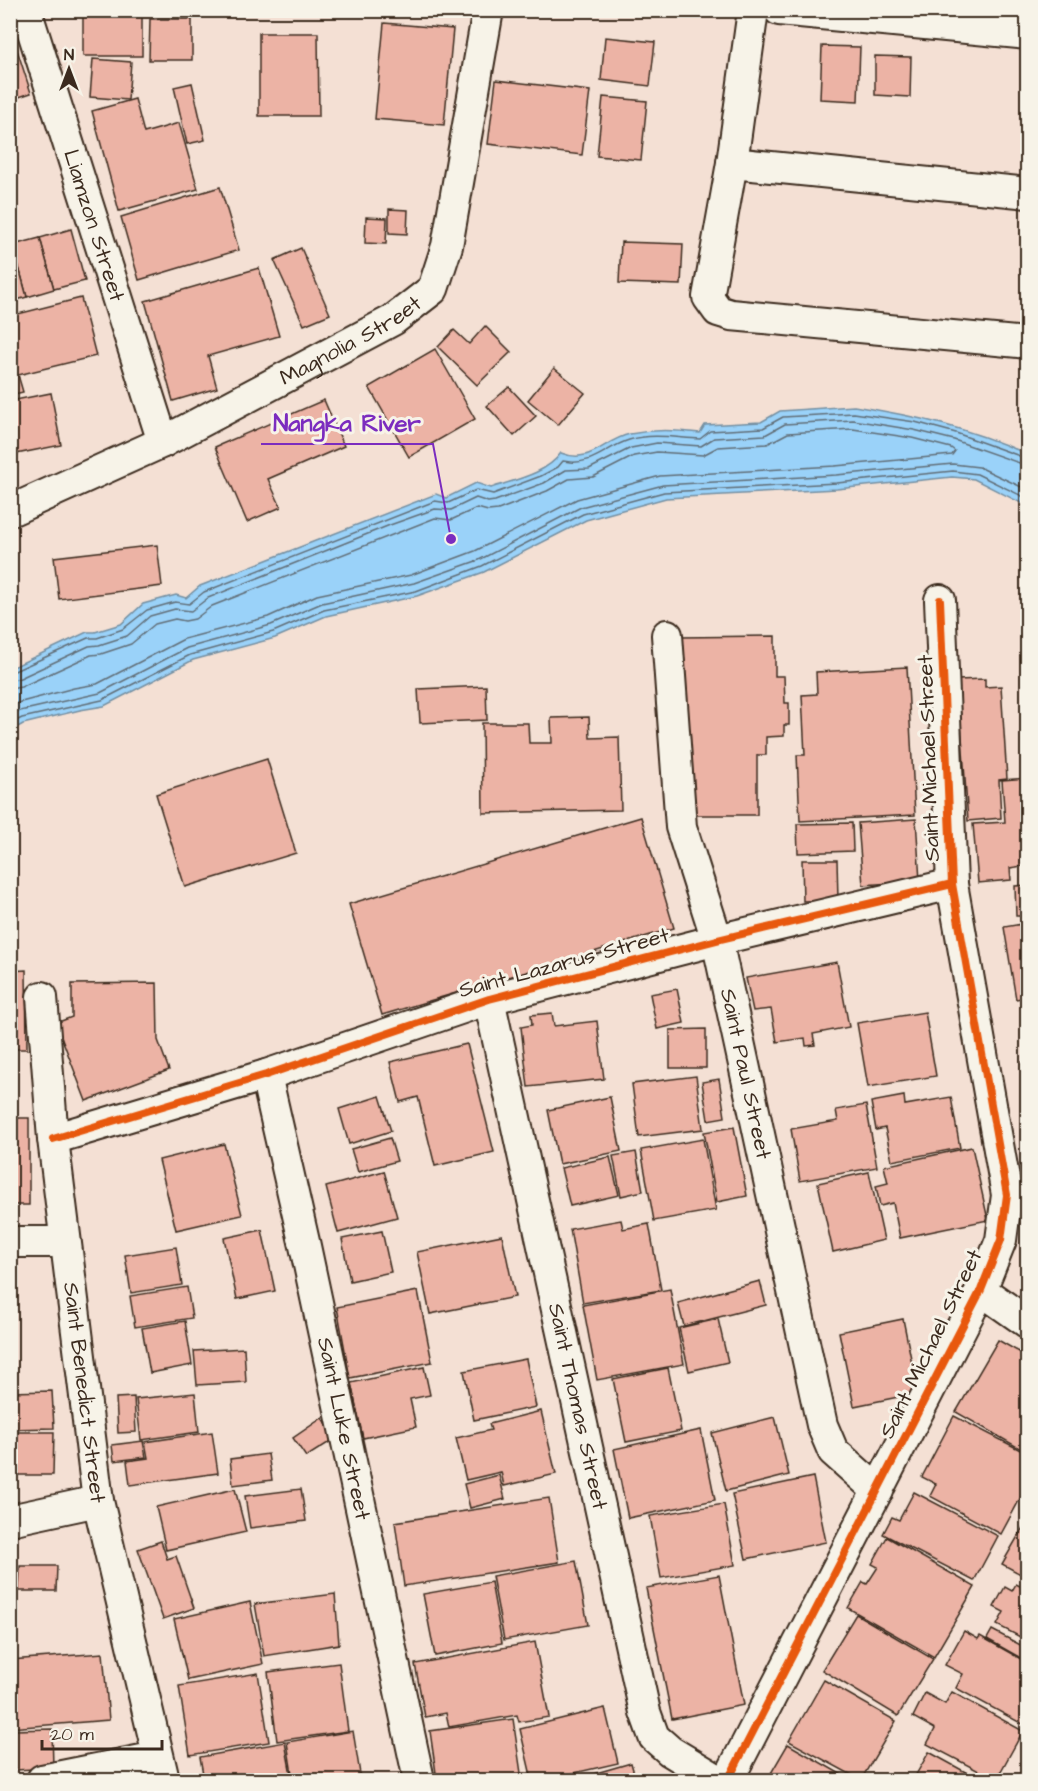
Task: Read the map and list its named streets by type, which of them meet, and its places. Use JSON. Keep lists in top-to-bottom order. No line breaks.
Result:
{"streets":{"street":["Liamzon Street","Magnolia Street","Saint Michael Street","Saint Lazarus Street","Saint Paul Street","Saint Benedict Street","Saint Thomas Street","Saint Luke Street"]},"crossings":[["Liamzon Street","Magnolia Street"],["Saint Michael Street","Saint Lazarus Street"],["Saint Michael Street","Saint Paul Street"],["Saint Lazarus Street","Saint Paul Street"],["Saint Lazarus Street","Saint Benedict Street"],["Saint Lazarus Street","Saint Thomas Street"],["Saint Lazarus Street","Saint Luke Street"]],"places":["Nangka River"],"scale_bar":"20 m","north":"top"}
